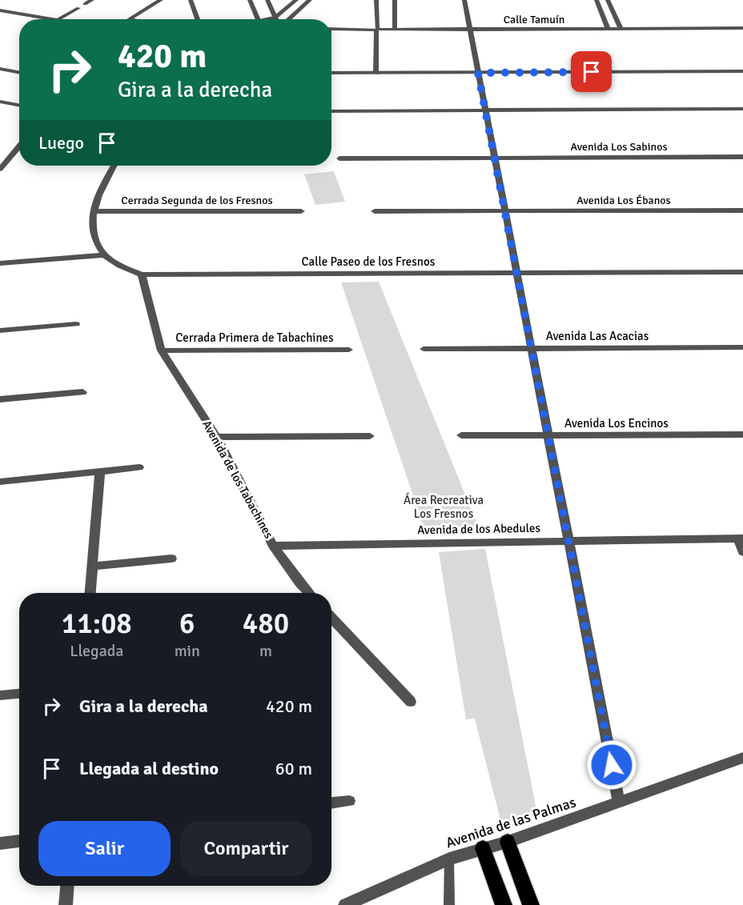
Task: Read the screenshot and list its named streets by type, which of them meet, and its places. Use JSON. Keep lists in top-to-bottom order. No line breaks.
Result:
{"streets":{"street":["Calle Tamuín","Avenida Los Sabinos","Cerrada Segunda de los Fresnos","Avenida Los Ébanos","Calle Paseo de los Fresnos","Avenida Las Acacias","Cerrada Primera de Tabachines","Avenida Los Encinos","Avenida de los Tabachines","Avenida de los Abedules","Avenida de las Palmas"]},"crossings":[["Calle Paseo de los Fresnos","Avenida de los Tabachines"],["Cerrada Primera de Tabachines","Avenida de los Tabachines"],["Avenida de los Tabachines","Avenida de los Abedules"]],"parks":["Área Recreativa Los Fresnos"],"page":{"turn":["420 m","Gira a la derecha"],"then":"Luego","eta":["11:08","Llegada","6","min","480","m"],"list":[{"name":"Gira a la derecha","value":"420 m"},{"name":"Llegada al destino","value":"60 m"}],"buttons":["Salir","Compartir"]}}
